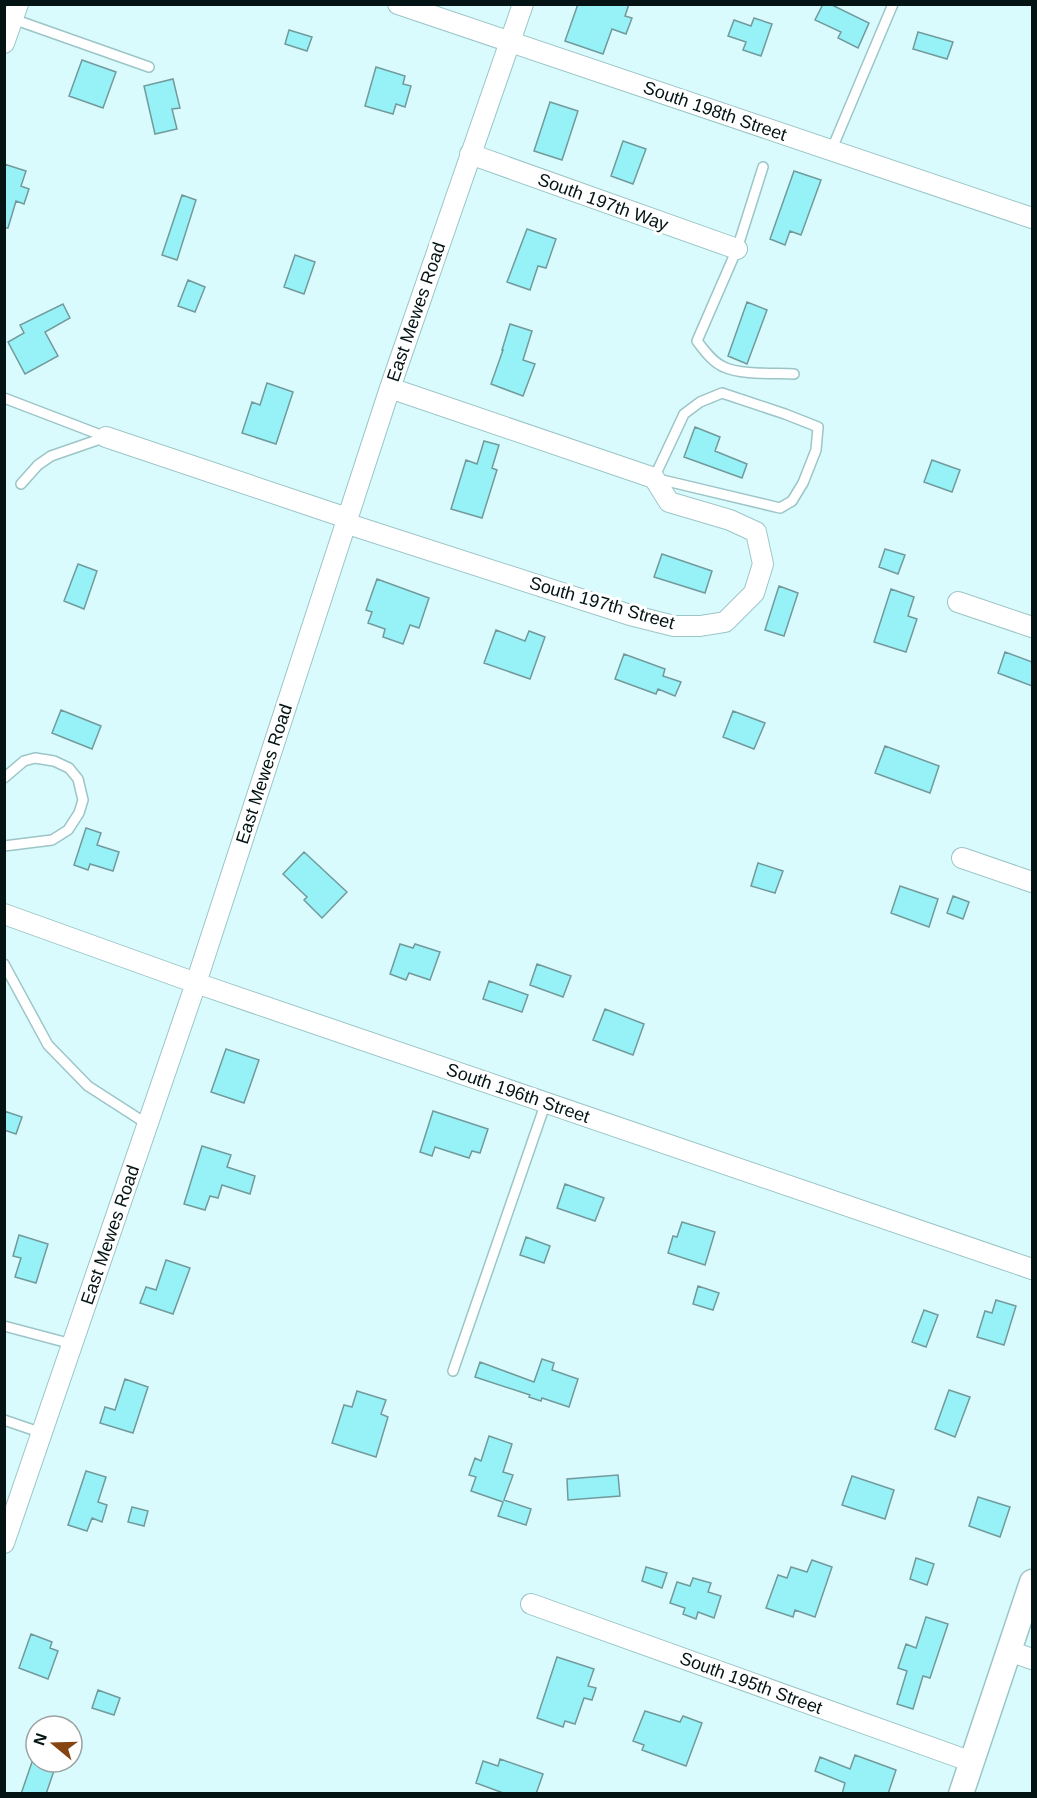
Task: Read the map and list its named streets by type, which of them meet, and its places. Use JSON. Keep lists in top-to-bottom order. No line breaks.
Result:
{"streets":{"street":["South 198th Street","South 197th Way","East Mewes Road","South 197th Street","South 196th Street","South 195th Street"]},"crossings":[["South 198th Street","East Mewes Road"],["South 197th Way","East Mewes Road"],["East Mewes Road","South 197th Street"],["East Mewes Road","South 196th Street"]],"north":"left"}
